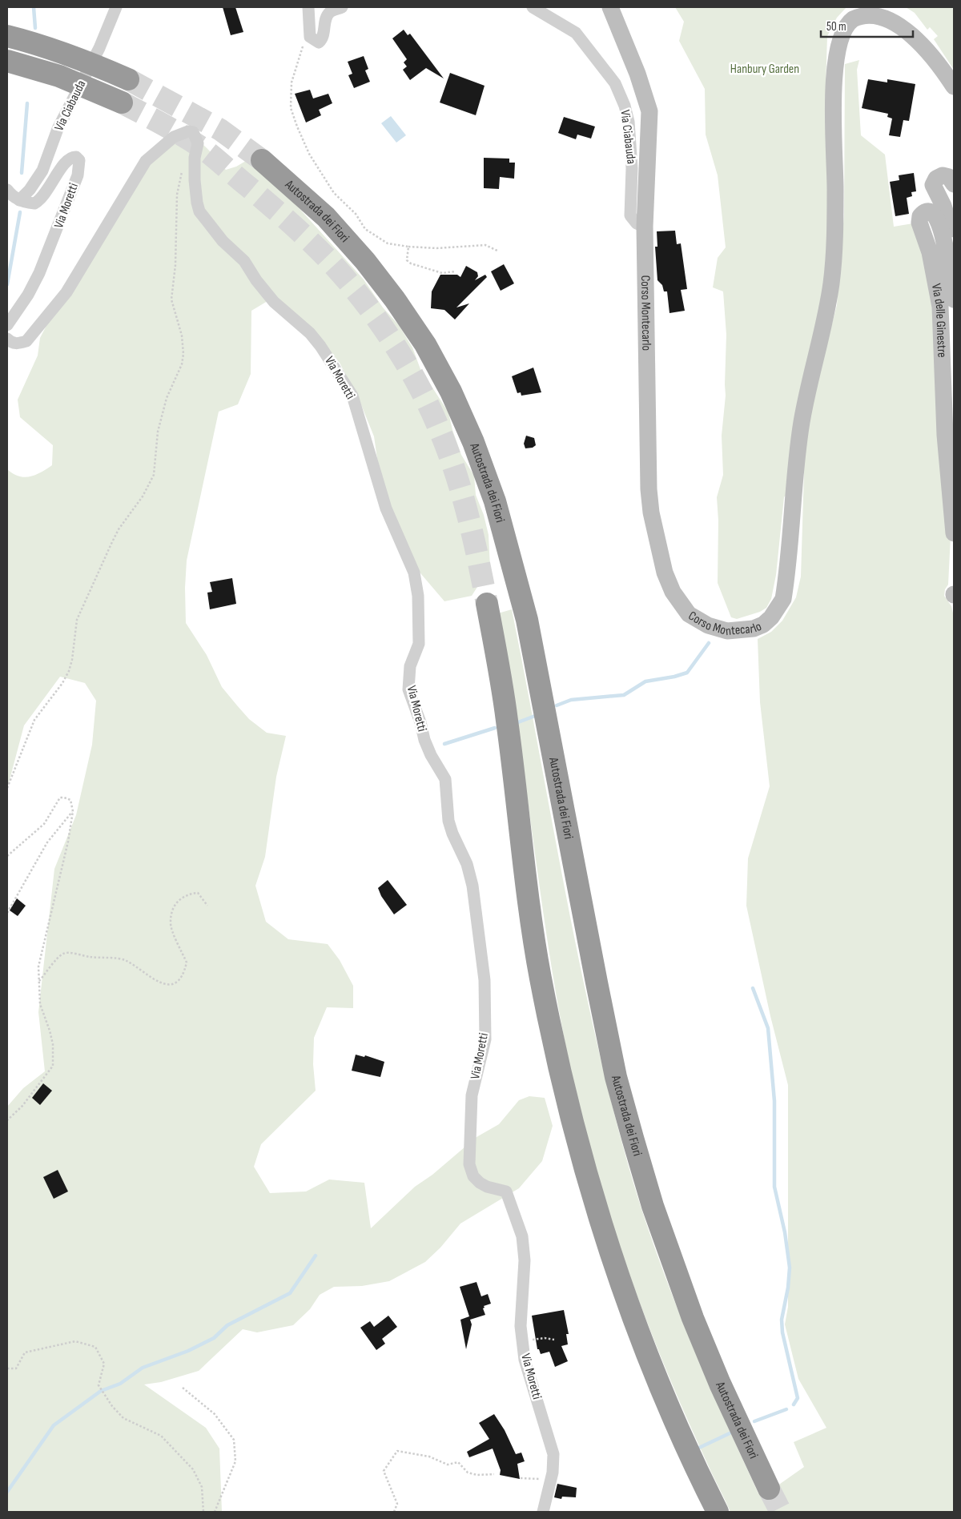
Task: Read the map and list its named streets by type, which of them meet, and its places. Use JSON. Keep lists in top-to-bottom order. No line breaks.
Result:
{"streets":{"highway":["Autostrada dei Fiori"],"main road":["Corso Montecarlo","Via delle Ginestre"],"street":["Via Ciabauda","Via Moretti"]},"crossings":[["Via Ciabauda","Via Moretti"],["Via Ciabauda","Corso Montecarlo"]],"parks":["Hanbury Garden"],"scale_bar":"50 m"}
